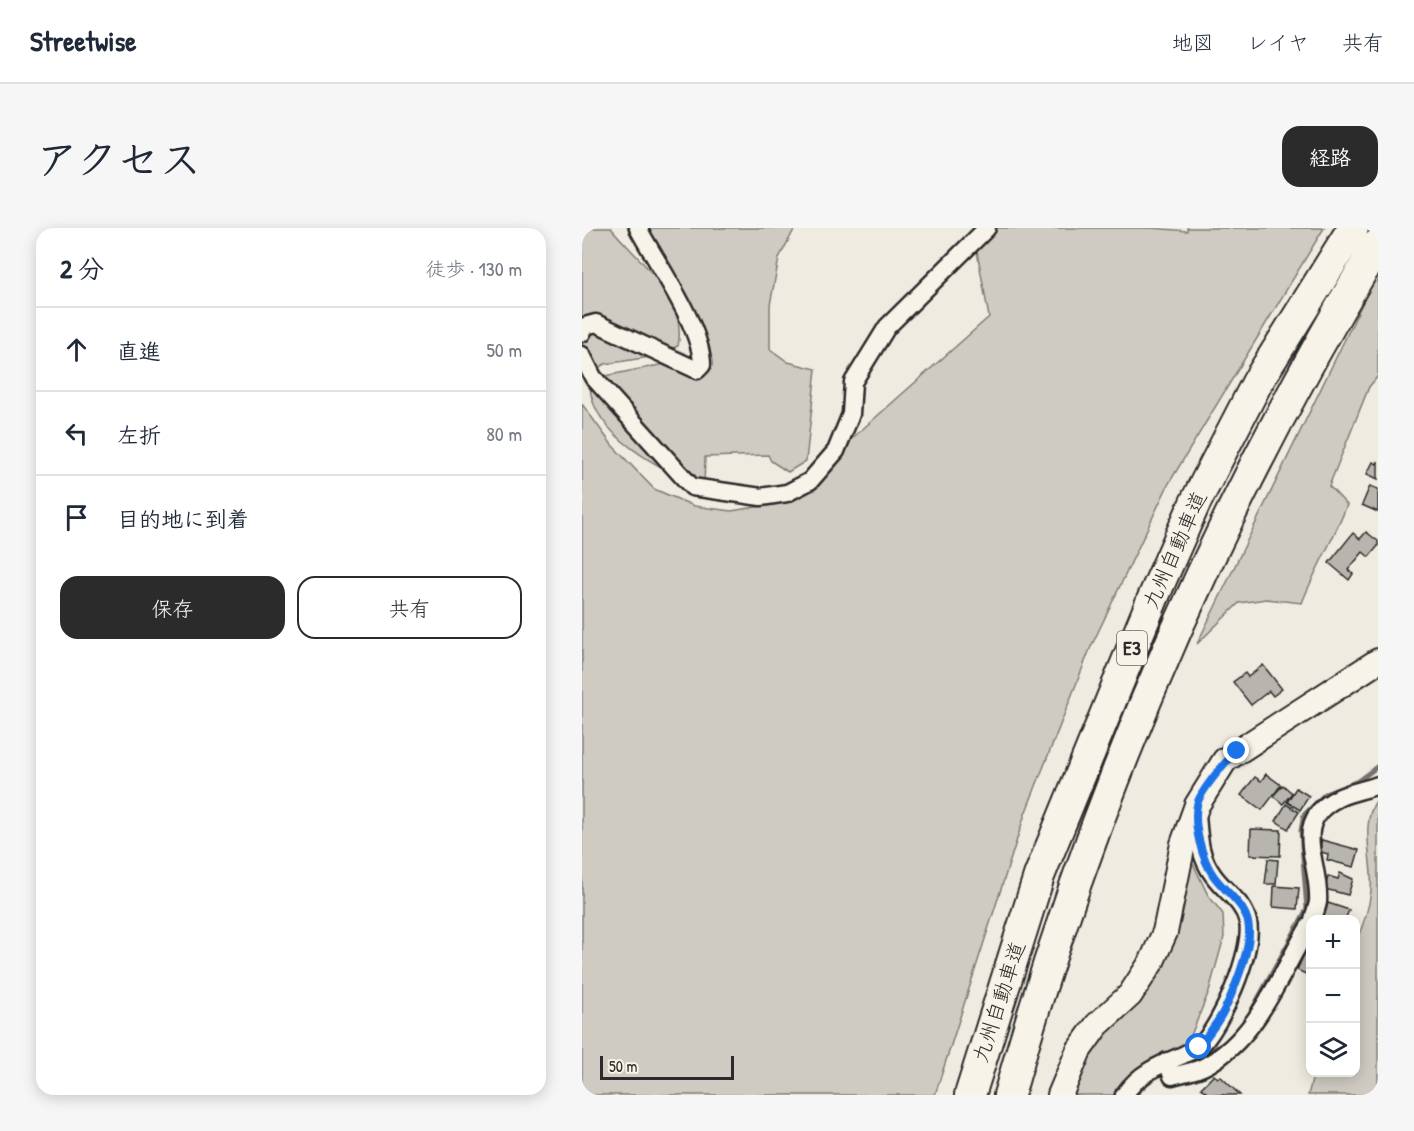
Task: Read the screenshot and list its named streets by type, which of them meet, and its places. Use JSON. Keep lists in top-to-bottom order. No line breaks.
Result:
{"streets":{"highway":["九州自動車道","E3"]},"scale_bar":"50 m","page":{"header":"Streetwise","nav":["地図","レイヤ","共有"],"title":"アクセス","buttons":["経路",["保存","共有"]],"heading":["2 分","徒歩 · 130 m"],"list":[["直進","50 m"],["左折","80 m"],"目的地に到着"],"map_buttons":["+","−"],"scale":"50 m"}}
